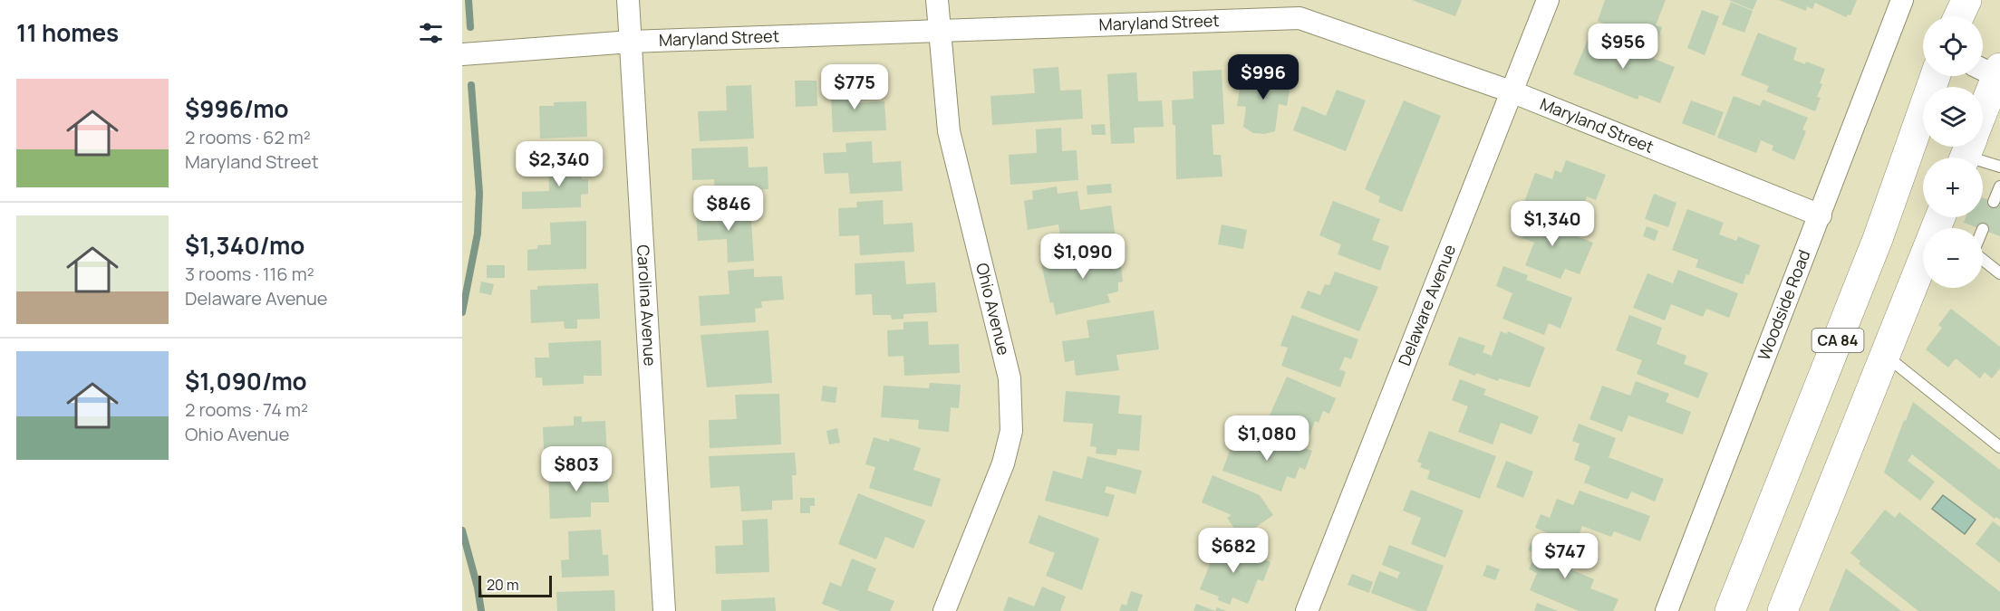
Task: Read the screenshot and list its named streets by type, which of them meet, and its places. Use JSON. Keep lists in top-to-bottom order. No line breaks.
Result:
{"streets":{"main road":["CA 84"],"street":["Maryland Street","Carolina Avenue","Delaware Avenue","Woodside Road","Ohio Avenue"]},"crossings":[["Maryland Street","Carolina Avenue"],["Maryland Street","Delaware Avenue"],["Maryland Street","Woodside Road"],["Maryland Street","Ohio Avenue"]],"scale_bar":"20 m","page":{"heading":"11 homes","map_buttons":["+","−"],"price":["$956","$996","$775","$2,340","$846","$1,340","$1,090","$1,080","$803","$682","$747"],"list":[{"name":"$996/mo","note":"2 rooms · 62 m² · Maryland Street"},{"name":"$1,340/mo","note":"3 rooms · 116 m² · Delaware Avenue"},{"name":"$1,090/mo","note":"2 rooms · 74 m² · Ohio Avenue"}],"scale":"20 m"}}
